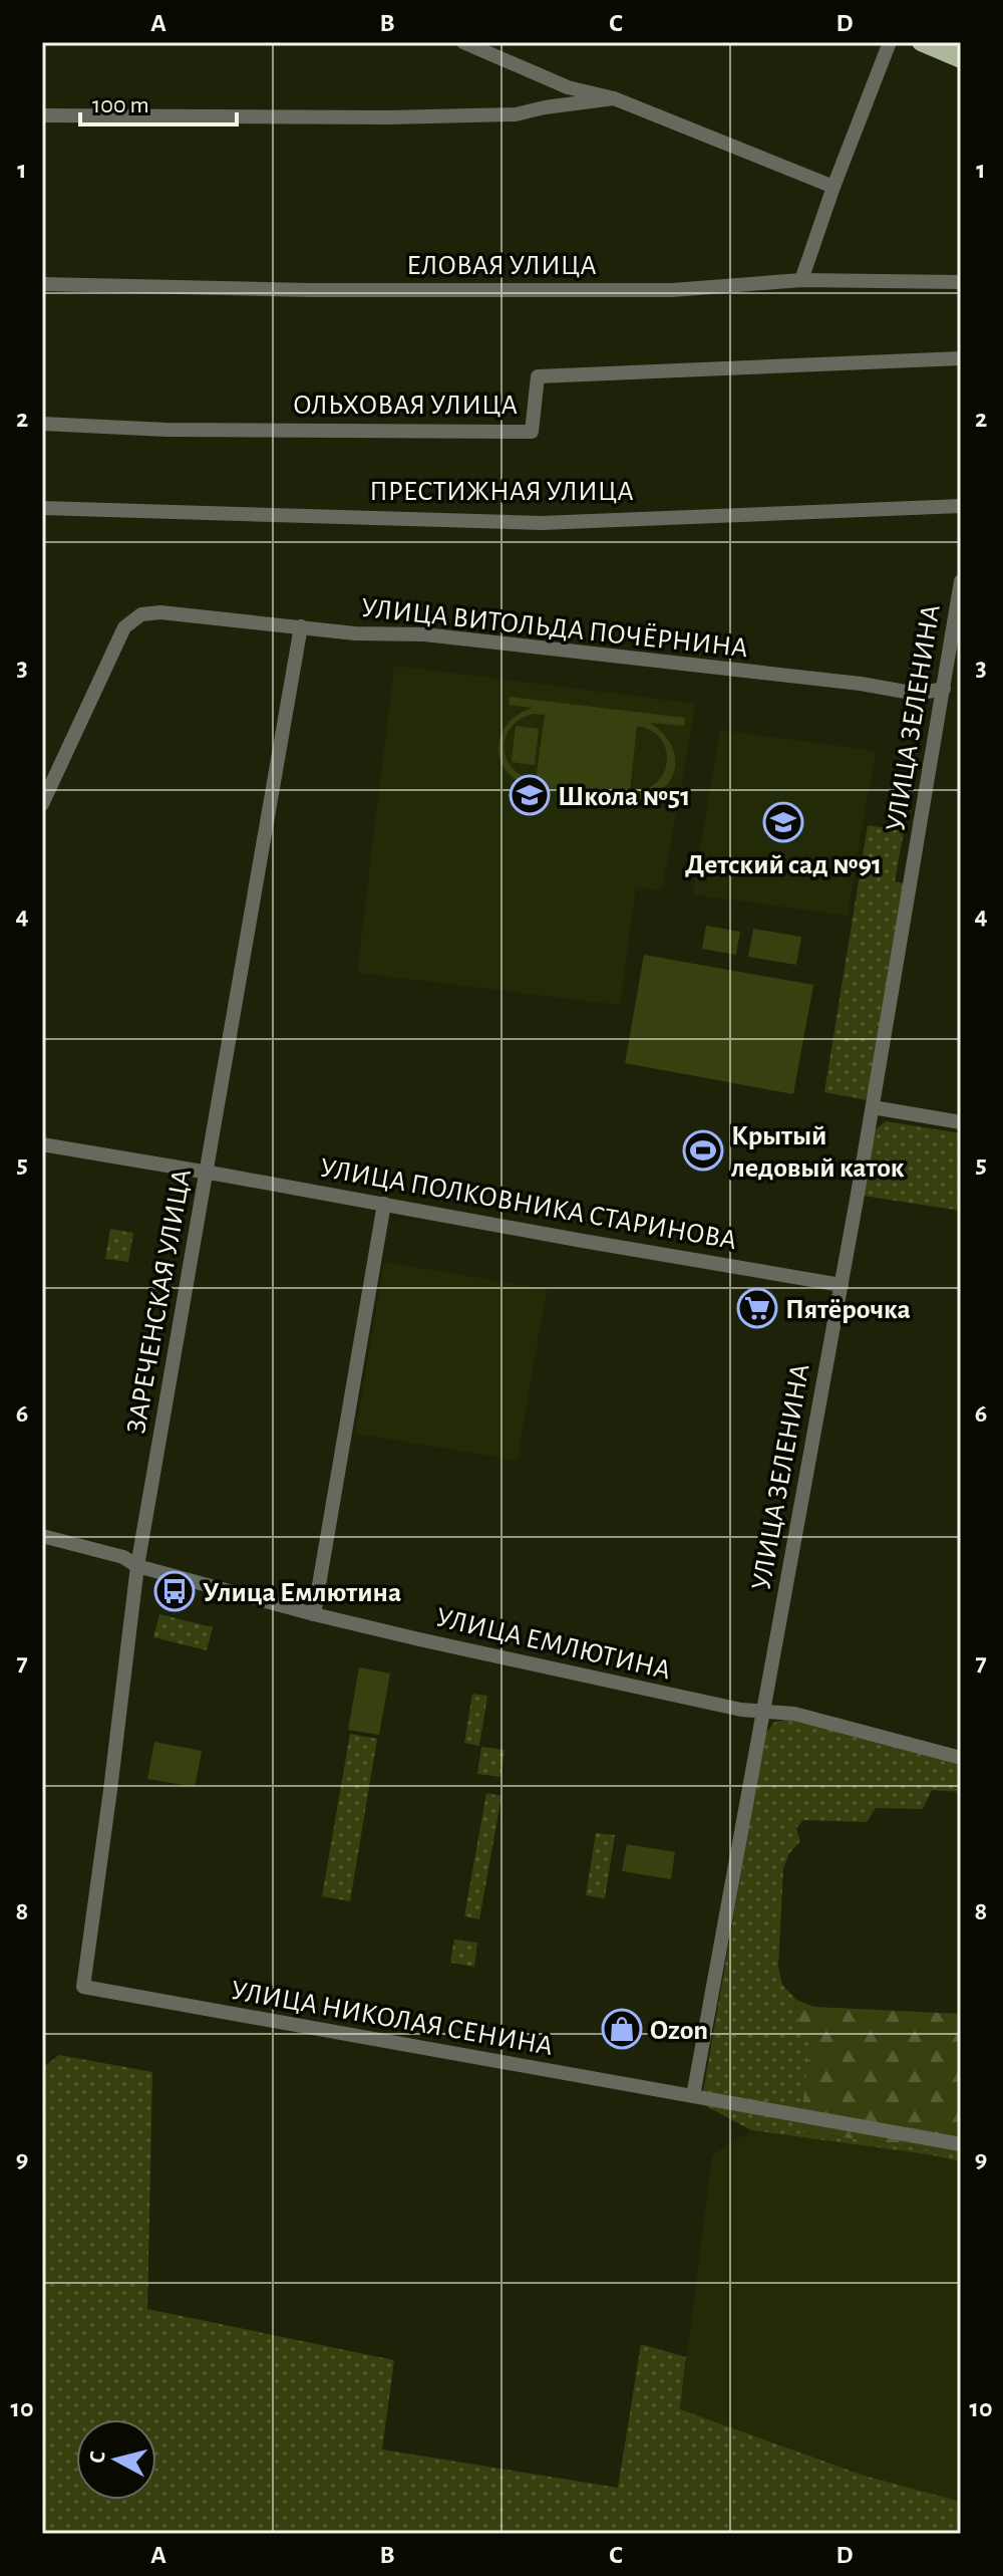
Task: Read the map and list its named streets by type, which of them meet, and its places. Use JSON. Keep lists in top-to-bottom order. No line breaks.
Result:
{"streets":{"street":["ЕЛОВАЯ УЛИЦА","ОЛЬХОВАЯ УЛИЦА","ПРЕСТИЖНАЯ УЛИЦА","УЛИЦА ВИТОЛЬДА ПОЧЁРНИНА","УЛИЦА ЗЕЛЕНИНА","УЛИЦА ПОЛКОВНИКА СТАРИНОВА","ЗАРЕЧЕНСКАЯ УЛИЦА","УЛИЦА ЕМЛЮТИНА","УЛИЦА НИКОЛАЯ СЕНИНА"]},"crossings":[["УЛИЦА ВИТОЛЬДА ПОЧЁРНИНА","УЛИЦА ЗЕЛЕНИНА"],["УЛИЦА ВИТОЛЬДА ПОЧЁРНИНА","ЗАРЕЧЕНСКАЯ УЛИЦА"],["УЛИЦА ЗЕЛЕНИНА","УЛИЦА ПОЛКОВНИКА СТАРИНОВА"],["УЛИЦА ЗЕЛЕНИНА","УЛИЦА ЕМЛЮТИНА"],["УЛИЦА ЗЕЛЕНИНА","УЛИЦА НИКОЛАЯ СЕНИНА"],["УЛИЦА ПОЛКОВНИКА СТАРИНОВА","ЗАРЕЧЕНСКАЯ УЛИЦА"],["ЗАРЕЧЕНСКАЯ УЛИЦА","УЛИЦА ЕМЛЮТИНА"],["ЗАРЕЧЕНСКАЯ УЛИЦА","УЛИЦА НИКОЛАЯ СЕНИНА"]],"places":{"school or university":["Школа №51","Детский сад №91"],"sports":["Крытый ледовый каток"],"supermarket":["Пятёрочка"],"bus stop":["Улица Емлютина"],"shop":["Ozon"]},"scale_bar":"100 m","north":"left","grid":{"columns":["A","B","C","D"],"rows":["1","2","3","4","5","6","7","8","9","10"]}}
